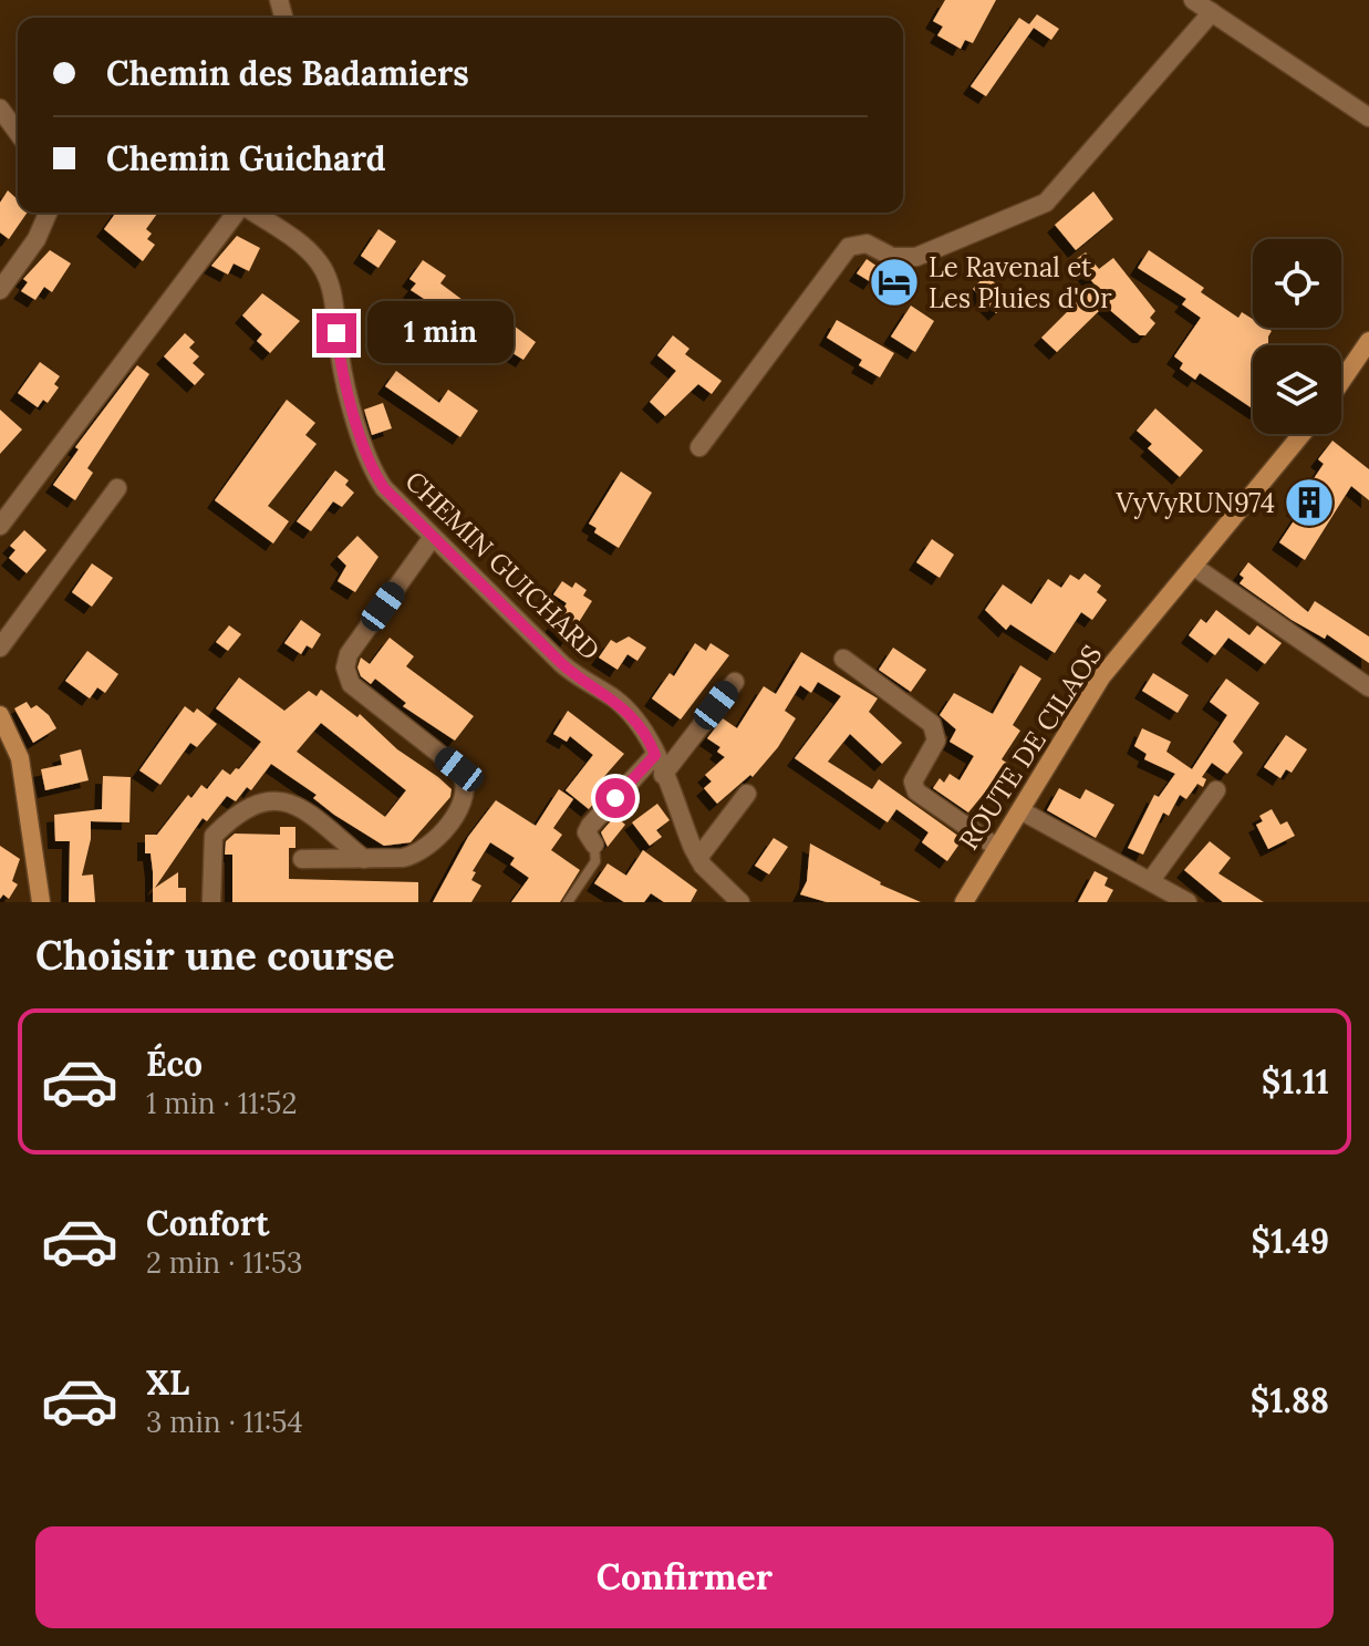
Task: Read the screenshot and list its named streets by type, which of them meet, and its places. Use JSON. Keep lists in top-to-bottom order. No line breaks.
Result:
{"streets":{"main road":["ROUTE DE CILAOS"],"street":["CHEMIN GUICHARD"]},"places":{"hotel":["Le Ravenal et Les Pluies d'Or"],"building":["VyVyRUN974"]},"page":{"banner":["Chemin des Badamiers","Chemin Guichard"],"bubble":"1 min","heading":"Choisir une course","list":[{"name":"Éco","note":"1 min · 11:52","value":"$1.11"},{"name":"Confort","note":"2 min · 11:53","value":"$1.49"},{"name":"XL","note":"3 min · 11:54","value":"$1.88"}],"buttons":"Confirmer"}}
